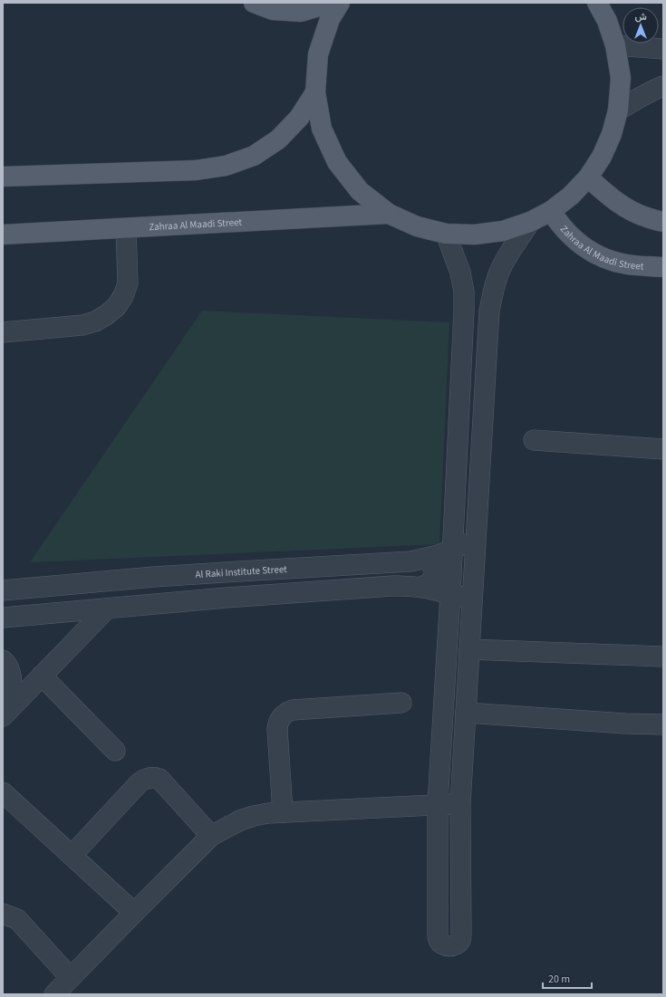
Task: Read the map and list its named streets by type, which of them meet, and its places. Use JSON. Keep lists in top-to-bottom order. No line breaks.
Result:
{"streets":{"main road":["Zahraa Al Maadi Street"],"street":["Al Raki Institute Street"]},"scale_bar":"20 m","north":"top"}
